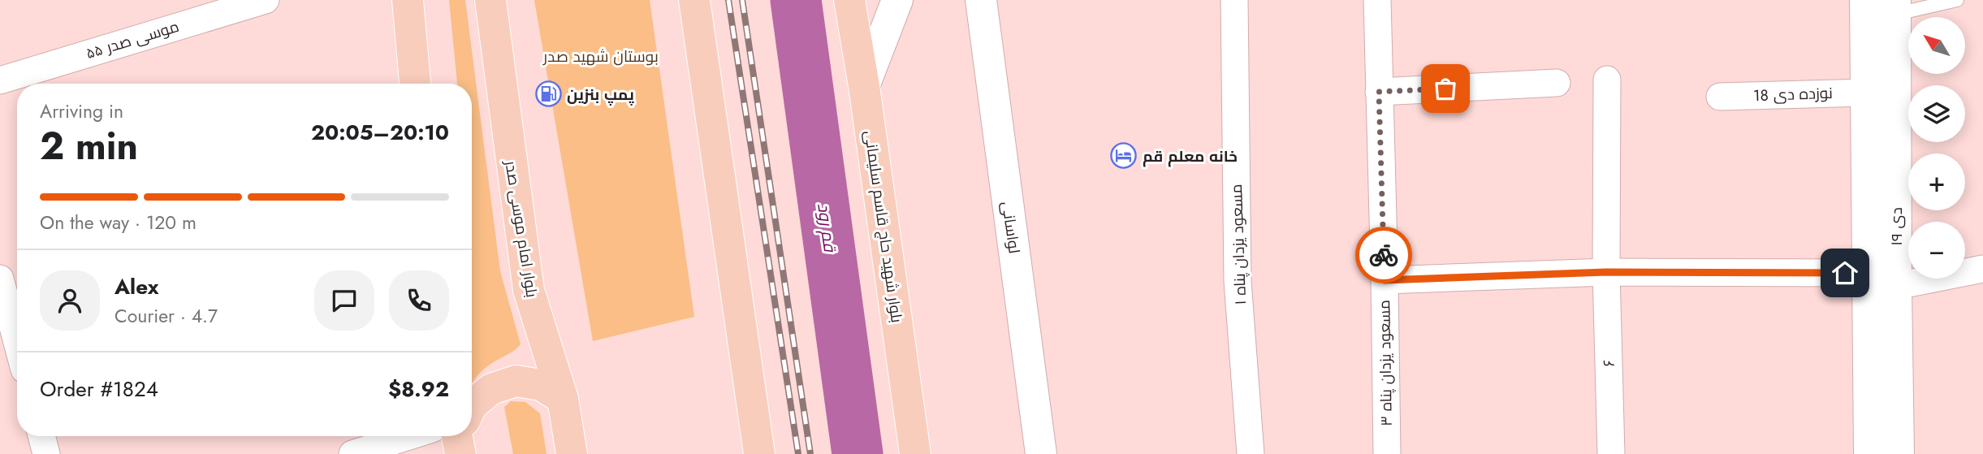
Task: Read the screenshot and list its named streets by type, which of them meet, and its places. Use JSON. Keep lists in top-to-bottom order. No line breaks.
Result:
{"streets":{"main road":["بلوار شهید حاج قاسم سلیمانی","۱۹ دی","لواسانی","بلوار امام موسی صدر"],"street":["موسی صدر ۵۵","نوزده دی 18","۱ مسعود یزدان پناه","۳ مسعود یزدان پناه","۶"]},"crossings":[["نوزده دی 18","۱۹ دی"]],"water":["قم رود"],"parks":["بوستان شهید صدر"],"places":{"fuel station":["پمپ بنزین"],"hotel":["خانه معلم قم"]},"north":"top left","page":{"map_buttons":["+","−"],"heading":["2 min","Arriving in","20:05–20:10"],"panel":["Alex","Courier · 4.7","Order #1824","$8.92"],"bar":"On the way · 120 m"}}
